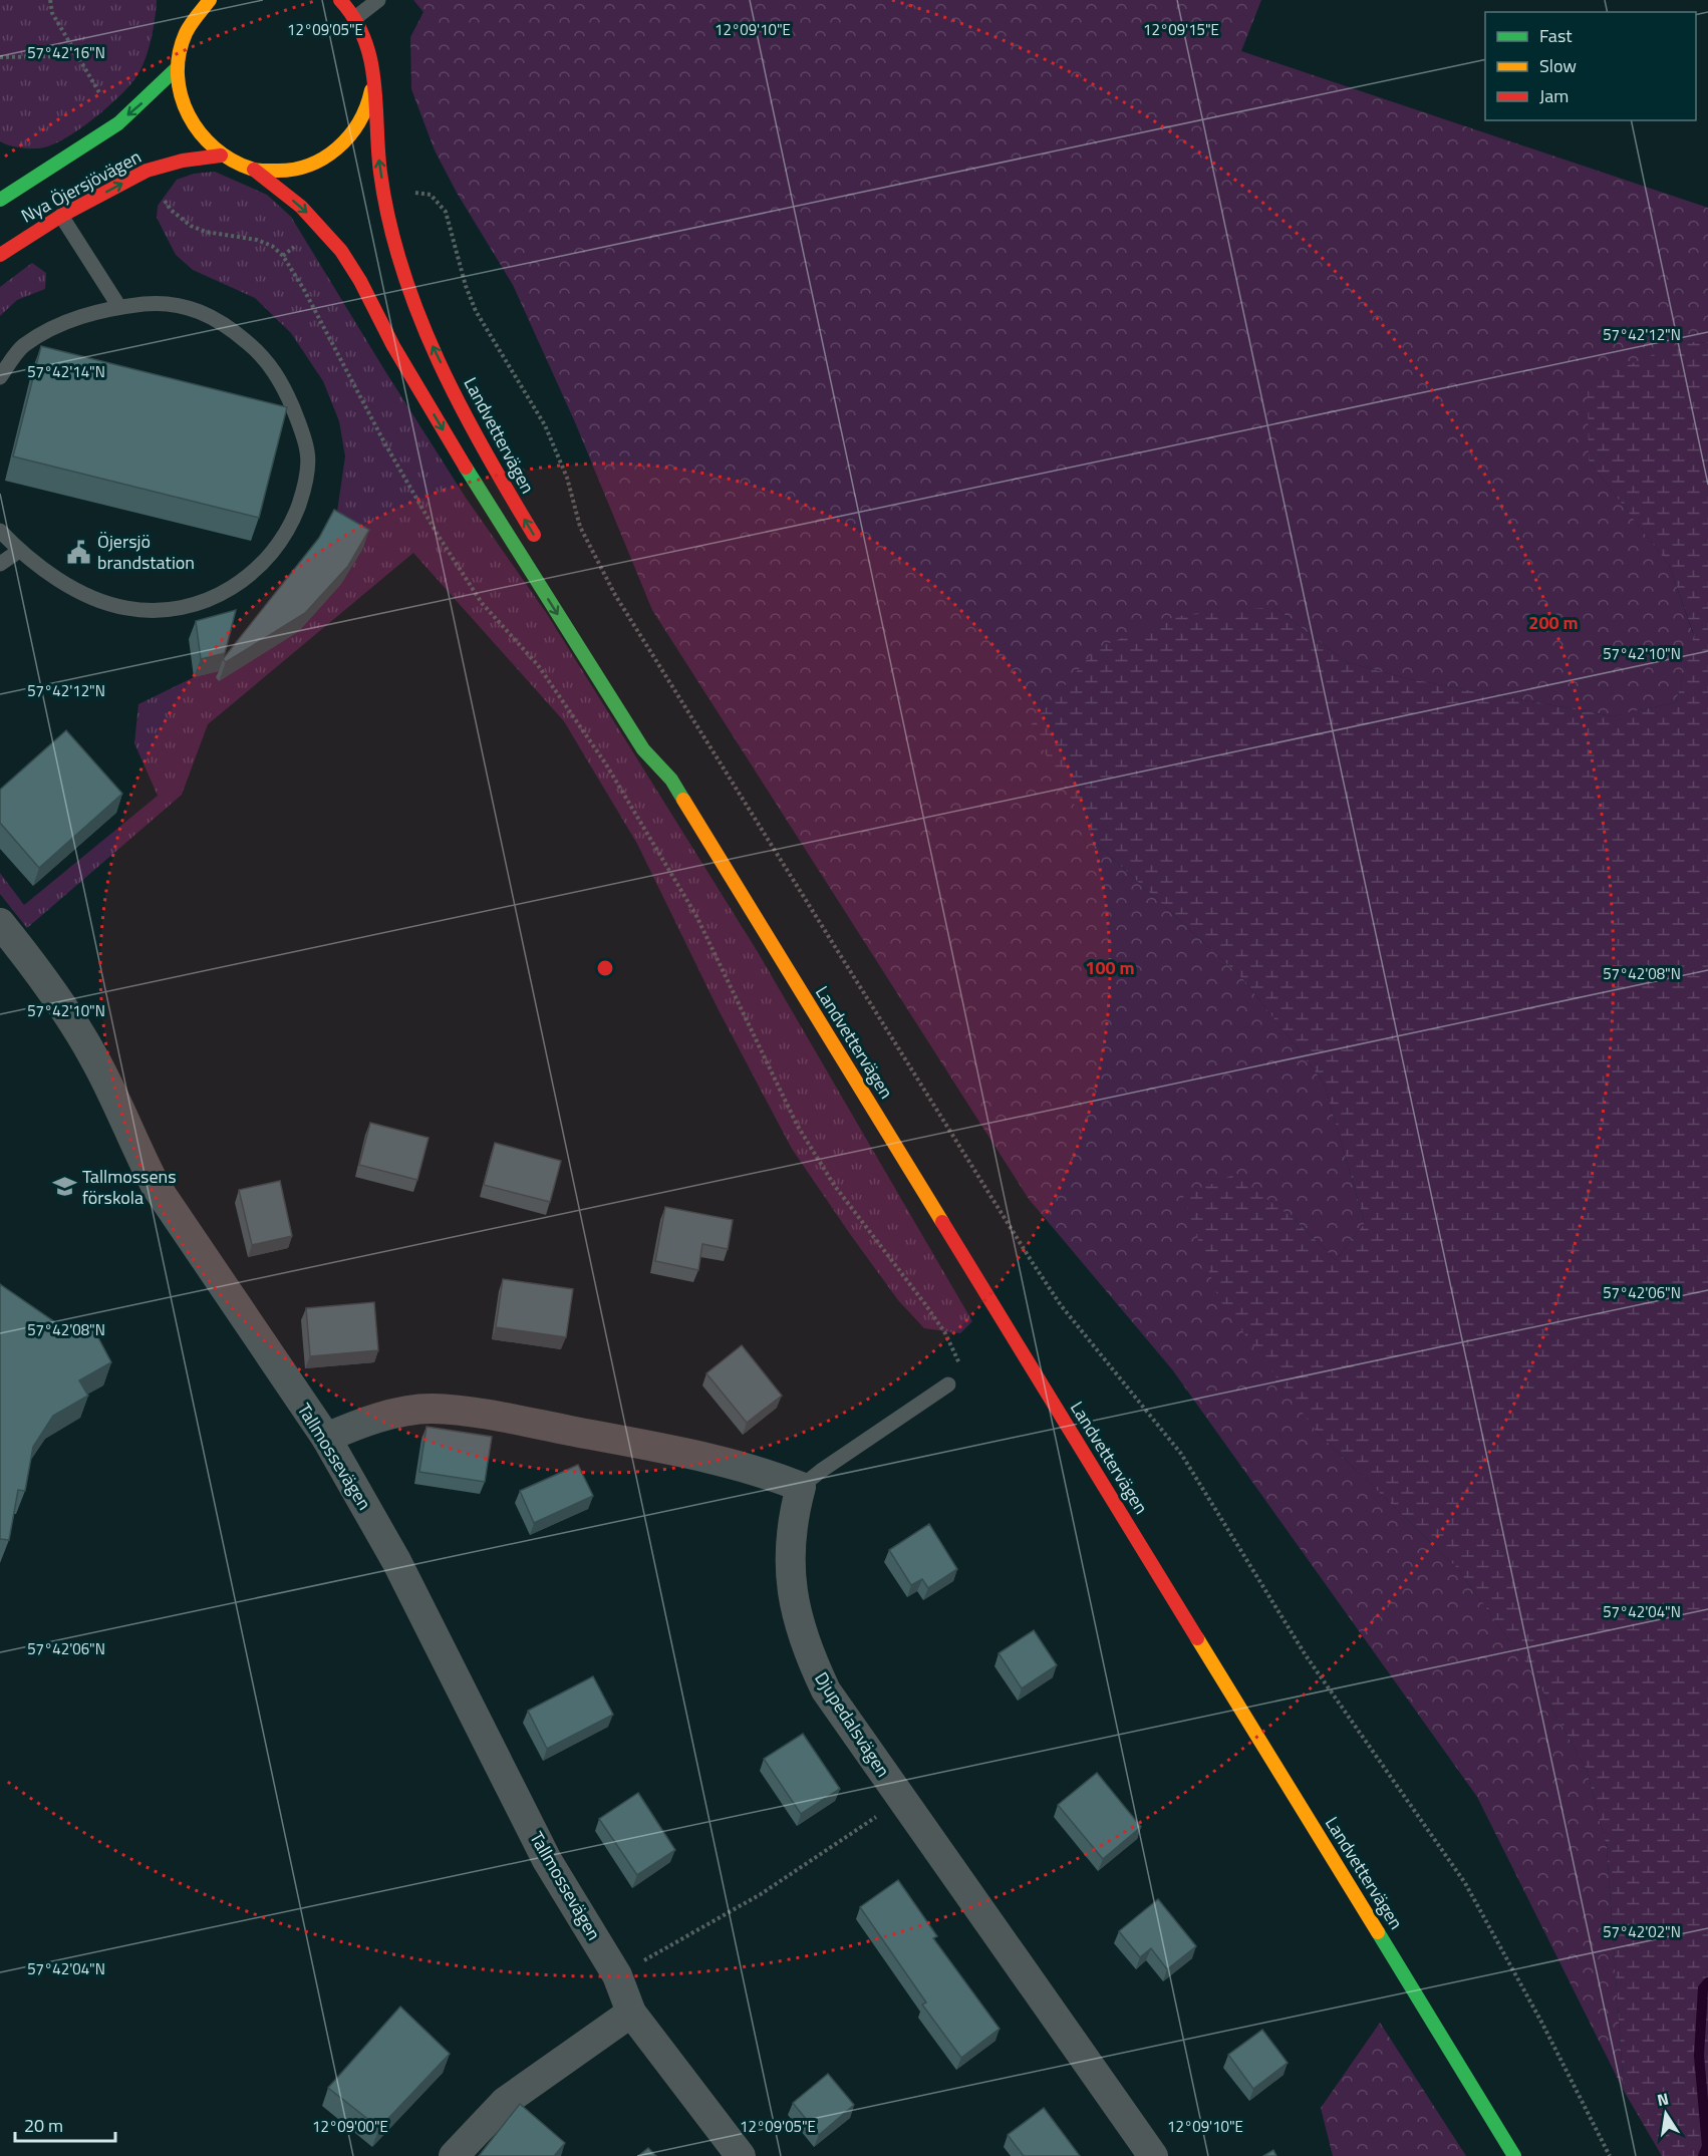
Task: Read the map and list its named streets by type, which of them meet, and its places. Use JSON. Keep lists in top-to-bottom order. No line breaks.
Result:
{"streets":{"street":["Nya Öjersjövägen","Landvettervägen","Tallmossevägen","Djupedalsvägen"]},"crossings":[["Nya Öjersjövägen","Landvettervägen"]],"places":{"public building":["Öjersjö brandstation"],"school or university":["Tallmossens förskola"]},"legend":["Fast","Slow","Jam"],"scale_bar":"20 m","north":"top","coordinates":["12°09'05\"E","12°09'10\"E","12°09'15\"E","57°42'16\"N","57°42'12\"N","57°42'14\"N","57°42'10\"N","57°42'08\"N","57°42'06\"N","57°42'04\"N","57°42'02\"N","12°09'00\"E"],"rings":["200 m","100 m"]}
